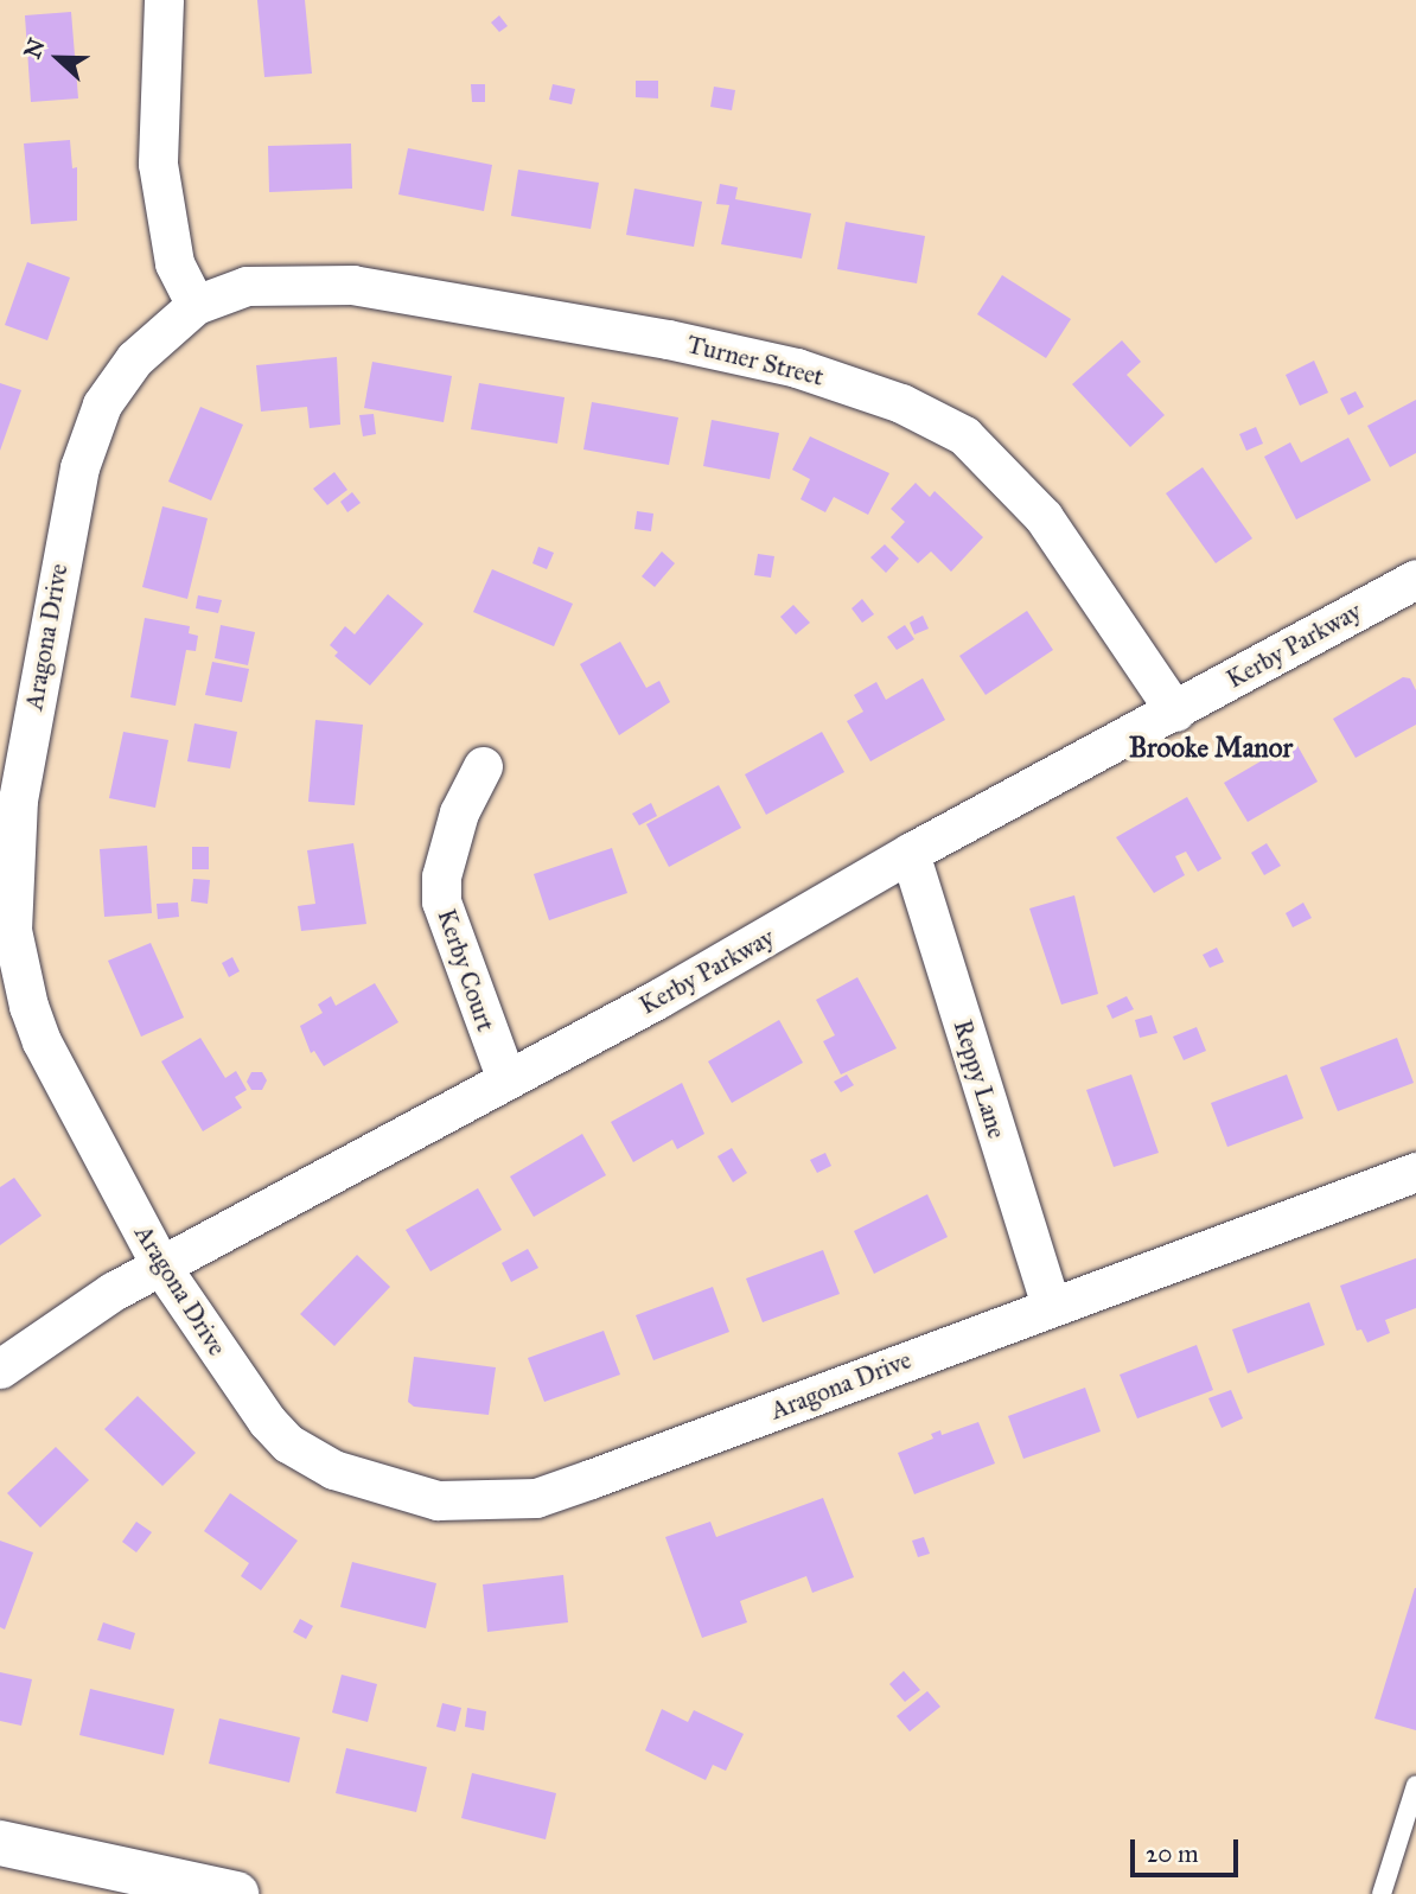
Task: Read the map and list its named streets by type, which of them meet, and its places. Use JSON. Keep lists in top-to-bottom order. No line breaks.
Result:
{"streets":{"street":["Turner Street","Aragona Drive","Kerby Parkway","Kerby Court","Reppy Lane"]},"crossings":[["Turner Street","Aragona Drive"],["Turner Street","Kerby Parkway"],["Aragona Drive","Kerby Parkway"],["Aragona Drive","Reppy Lane"],["Kerby Parkway","Kerby Court"],["Kerby Parkway","Reppy Lane"]],"districts":["Brooke Manor"],"scale_bar":"20 m","north":"left"}
